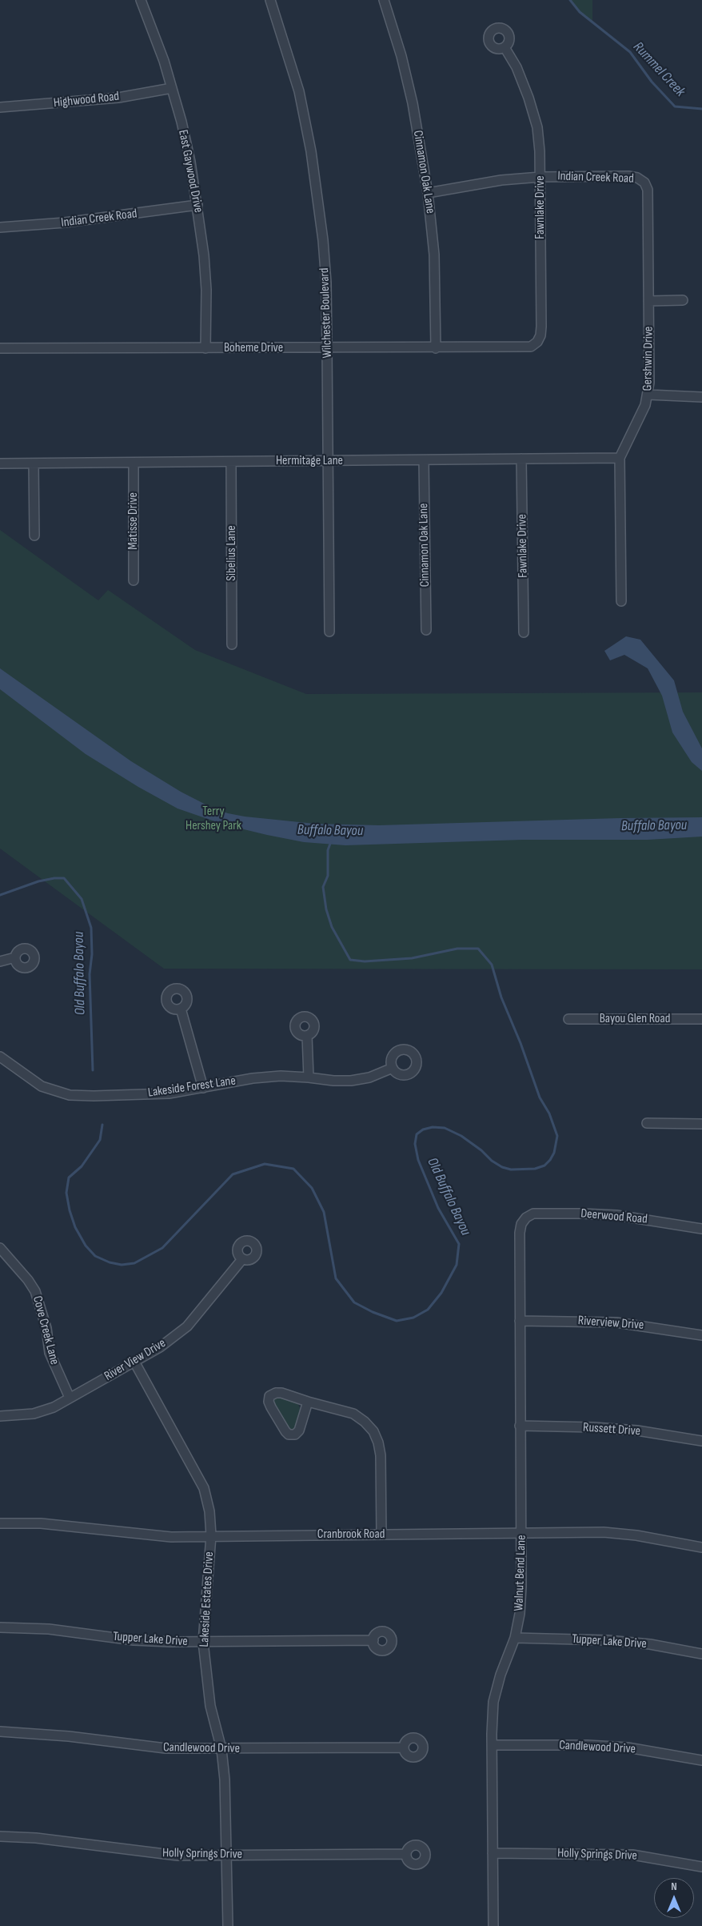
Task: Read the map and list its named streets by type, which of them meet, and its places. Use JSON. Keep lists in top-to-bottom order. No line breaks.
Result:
{"streets":{"street":["Highwood Road","East Gaywood Drive","Cinnamon Oak Lane","Indian Creek Road","Fawnlake Drive","Wilchester Boulevard","Boheme Drive","Gershwin Drive","Hermitage Lane","Matisse Drive","Sibelius Lane","Bayou Glen Road","Lakeside Forest Lane","Deerwood Road","Riverview Drive","Cove Creek Lane","River View Drive","Russett Drive","Cranbrook Road","Walnut Bend Lane","Lakeside Estates Drive","Tupper Lake Drive","Candlewood Drive","Holly Springs Drive"]},"crossings":[["Highwood Road","East Gaywood Drive"],["East Gaywood Drive","Indian Creek Road"],["East Gaywood Drive","Boheme Drive"],["Cinnamon Oak Lane","Indian Creek Road"],["Cinnamon Oak Lane","Boheme Drive"],["Cinnamon Oak Lane","Hermitage Lane"],["Indian Creek Road","Fawnlake Drive"],["Indian Creek Road","Gershwin Drive"],["Fawnlake Drive","Boheme Drive"],["Fawnlake Drive","Hermitage Lane"],["Wilchester Boulevard","Boheme Drive"],["Wilchester Boulevard","Hermitage Lane"],["Gershwin Drive","Hermitage Lane"],["Hermitage Lane","Matisse Drive"],["Hermitage Lane","Sibelius Lane"],["Deerwood Road","Walnut Bend Lane"],["Riverview Drive","Walnut Bend Lane"],["Cove Creek Lane","River View Drive"],["River View Drive","Lakeside Estates Drive"],["Russett Drive","Walnut Bend Lane"],["Cranbrook Road","Walnut Bend Lane"],["Cranbrook Road","Lakeside Estates Drive"],["Walnut Bend Lane","Tupper Lake Drive"],["Walnut Bend Lane","Candlewood Drive"],["Walnut Bend Lane","Holly Springs Drive"],["Lakeside Estates Drive","Tupper Lake Drive"],["Lakeside Estates Drive","Candlewood Drive"],["Lakeside Estates Drive","Holly Springs Drive"]],"water":["Rummel Creek","Buffalo Bayou","Old Buffalo Bayou"],"parks":["Terry Hershey Park"],"north":"top"}
